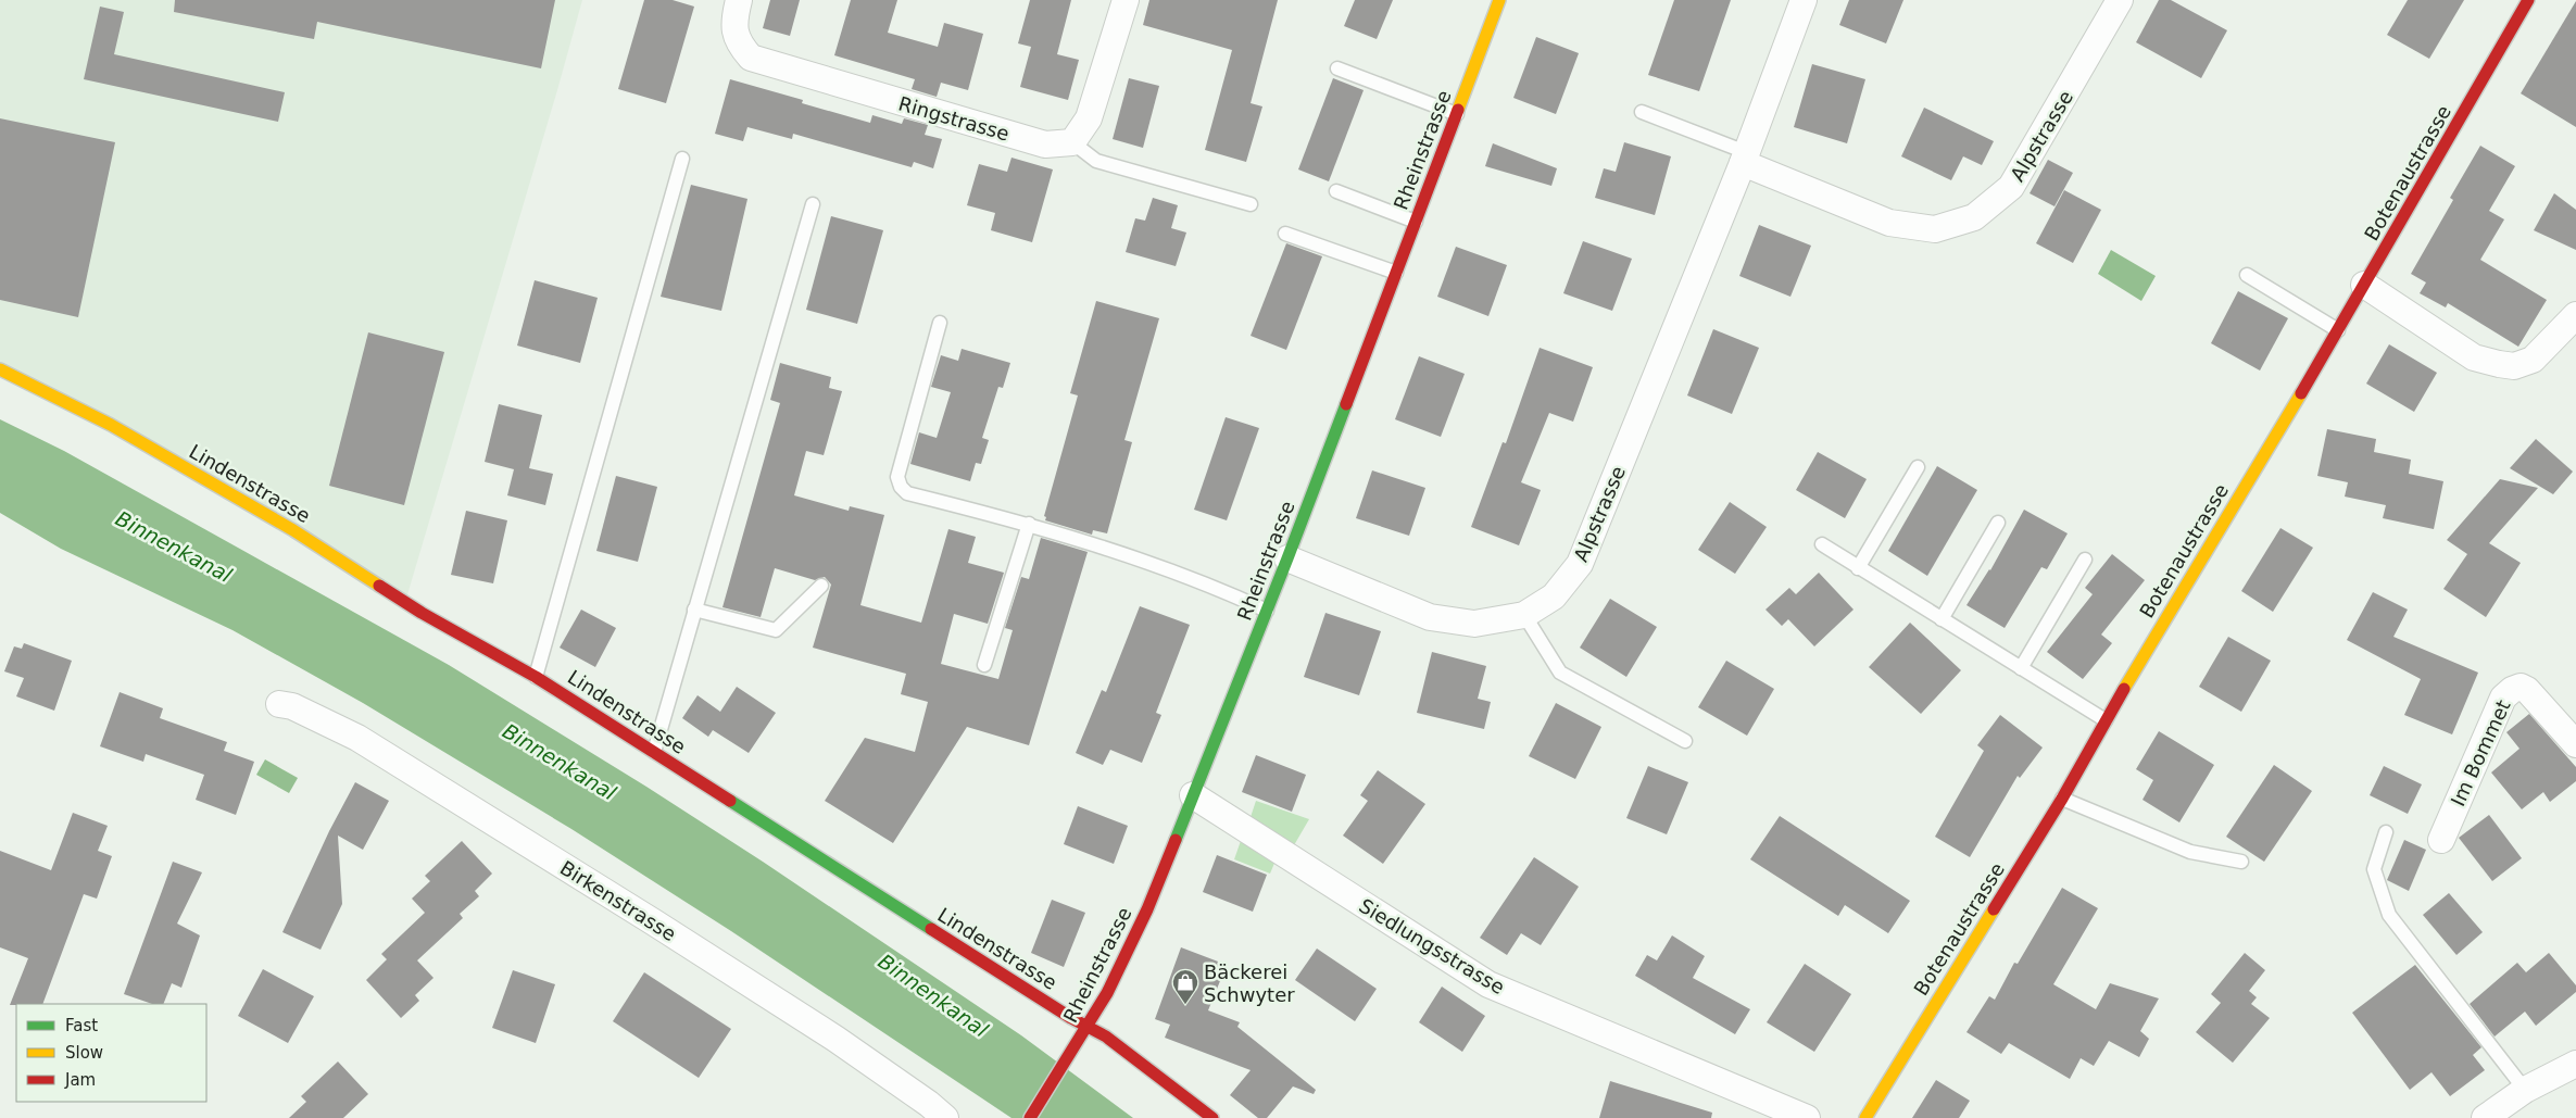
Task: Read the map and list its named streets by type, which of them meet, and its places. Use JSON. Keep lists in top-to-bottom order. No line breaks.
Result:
{"streets":{"street":["Ringstrasse","Alpstrasse","Rheinstrasse","Botenaustrasse","Lindenstrasse","Im Bommet","Birkenstrasse","Siedlungsstrasse"]},"crossings":[["Alpstrasse","Rheinstrasse"],["Rheinstrasse","Lindenstrasse"],["Rheinstrasse","Siedlungsstrasse"]],"water":["Binnenkanal"],"places":{"shop":["Bäckerei Schwyter"]},"legend":["Fast","Slow","Jam"]}
